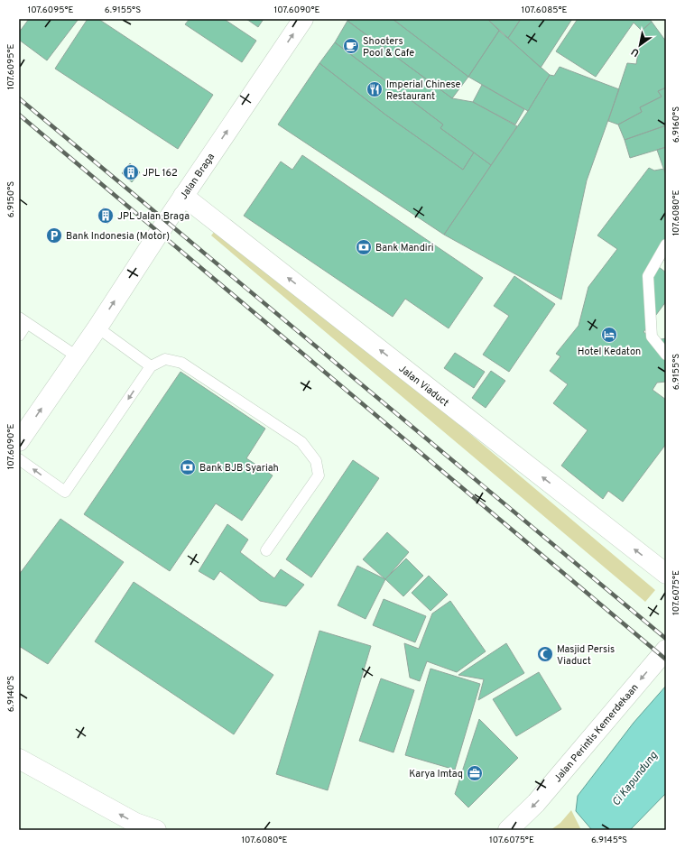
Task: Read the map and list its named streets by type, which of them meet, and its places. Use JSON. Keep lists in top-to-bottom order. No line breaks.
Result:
{"streets":{"main road":["Jalan Braga","Jalan Viaduct","Jalan Perintis Kemerdekaan"]},"crossings":[["Jalan Braga","Jalan Viaduct"]],"one_way":["Jalan Braga","Jalan Viaduct","Jalan Perintis Kemerdekaan"],"water":["Ci Kapundung"],"places":{"cafe":["Shooters Pool & Cafe"],"restaurant":["Imperial Chinese Restaurant"],"building":["JPL 162","JPL Jalan Braga"],"parking":["Bank Indonesia (Motor)"],"bank":["Bank Mandiri","Bank BJB Syariah"],"hotel":["Hotel Kedaton"],"mosque":["Masjid Persis Viaduct"],"office":["Karya Imtaq"]},"north":"bottom left","coordinates":["107.6095°E","6.9155°S","107.6090°E","107.6085°E","6.9160°S","6.9150°S","107.6080°E","107.6075°E","6.9140°S","6.9145°S"]}
